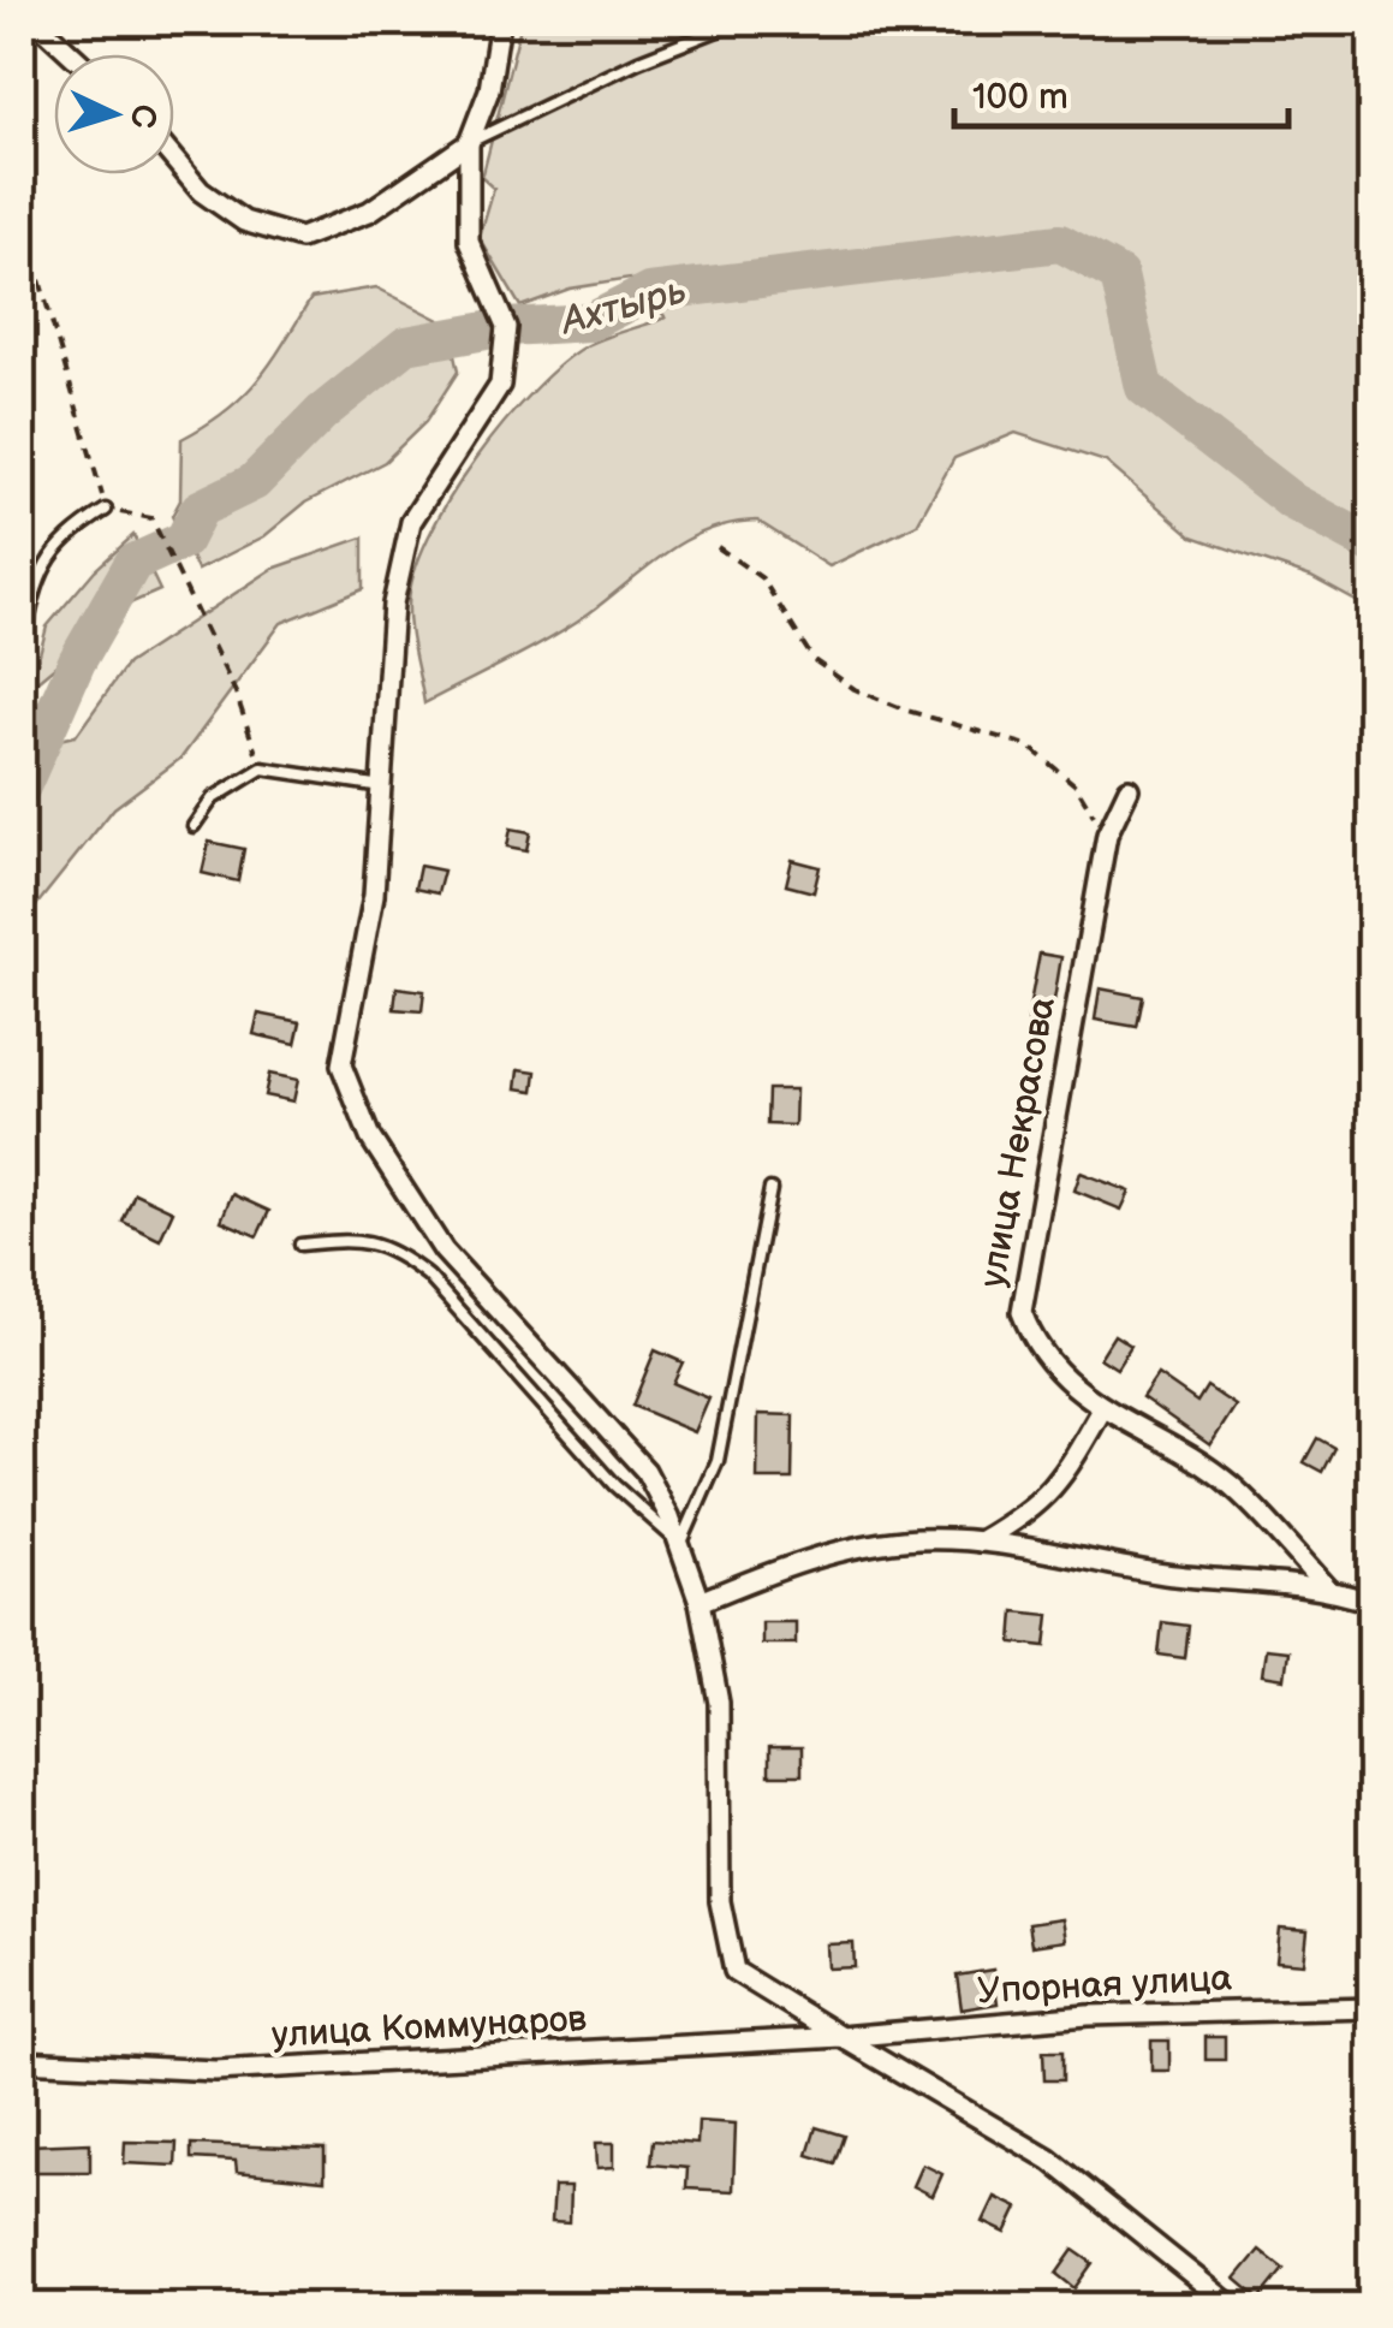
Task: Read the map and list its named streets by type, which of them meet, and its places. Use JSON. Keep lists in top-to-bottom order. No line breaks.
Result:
{"streets":{"street":["улица Некрасова","Упорная улица","улица Коммунаров"]},"crossings":[["Упорная улица","улица Коммунаров"]],"water":["Ахтырь"],"scale_bar":"100 m","north":"right"}
